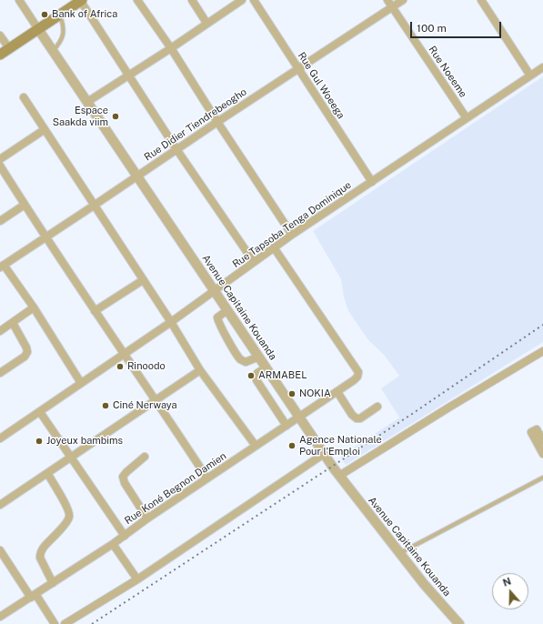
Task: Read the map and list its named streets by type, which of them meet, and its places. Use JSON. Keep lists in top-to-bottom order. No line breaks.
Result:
{"streets":{"street":["Rue Noeeme","Rue Gul Woeega","Rue Didier Tiendrebeogho","Rue Tapsoba Tenga Dominique","Avenue Capitaine Kouanda","Rue Koné Begnon Damien"]},"crossings":[["Rue Noeeme","Rue Didier Tiendrebeogho"],["Rue Noeeme","Rue Tapsoba Tenga Dominique"],["Rue Gul Woeega","Rue Didier Tiendrebeogho"],["Rue Gul Woeega","Rue Tapsoba Tenga Dominique"],["Rue Didier Tiendrebeogho","Avenue Capitaine Kouanda"],["Rue Tapsoba Tenga Dominique","Avenue Capitaine Kouanda"],["Rue Tapsoba Tenga Dominique","Rue Koné Begnon Damien"],["Avenue Capitaine Kouanda","Rue Koné Begnon Damien"]],"places":["Bank of Africa","Espace Saakda viim","Rinoodo","ARMABEL","NOKIA","Ciné Nerwaya","Joyeux bambims","Agence Nationale Pour l'Emploi"],"scale_bar":"100 m","north":"top"}
